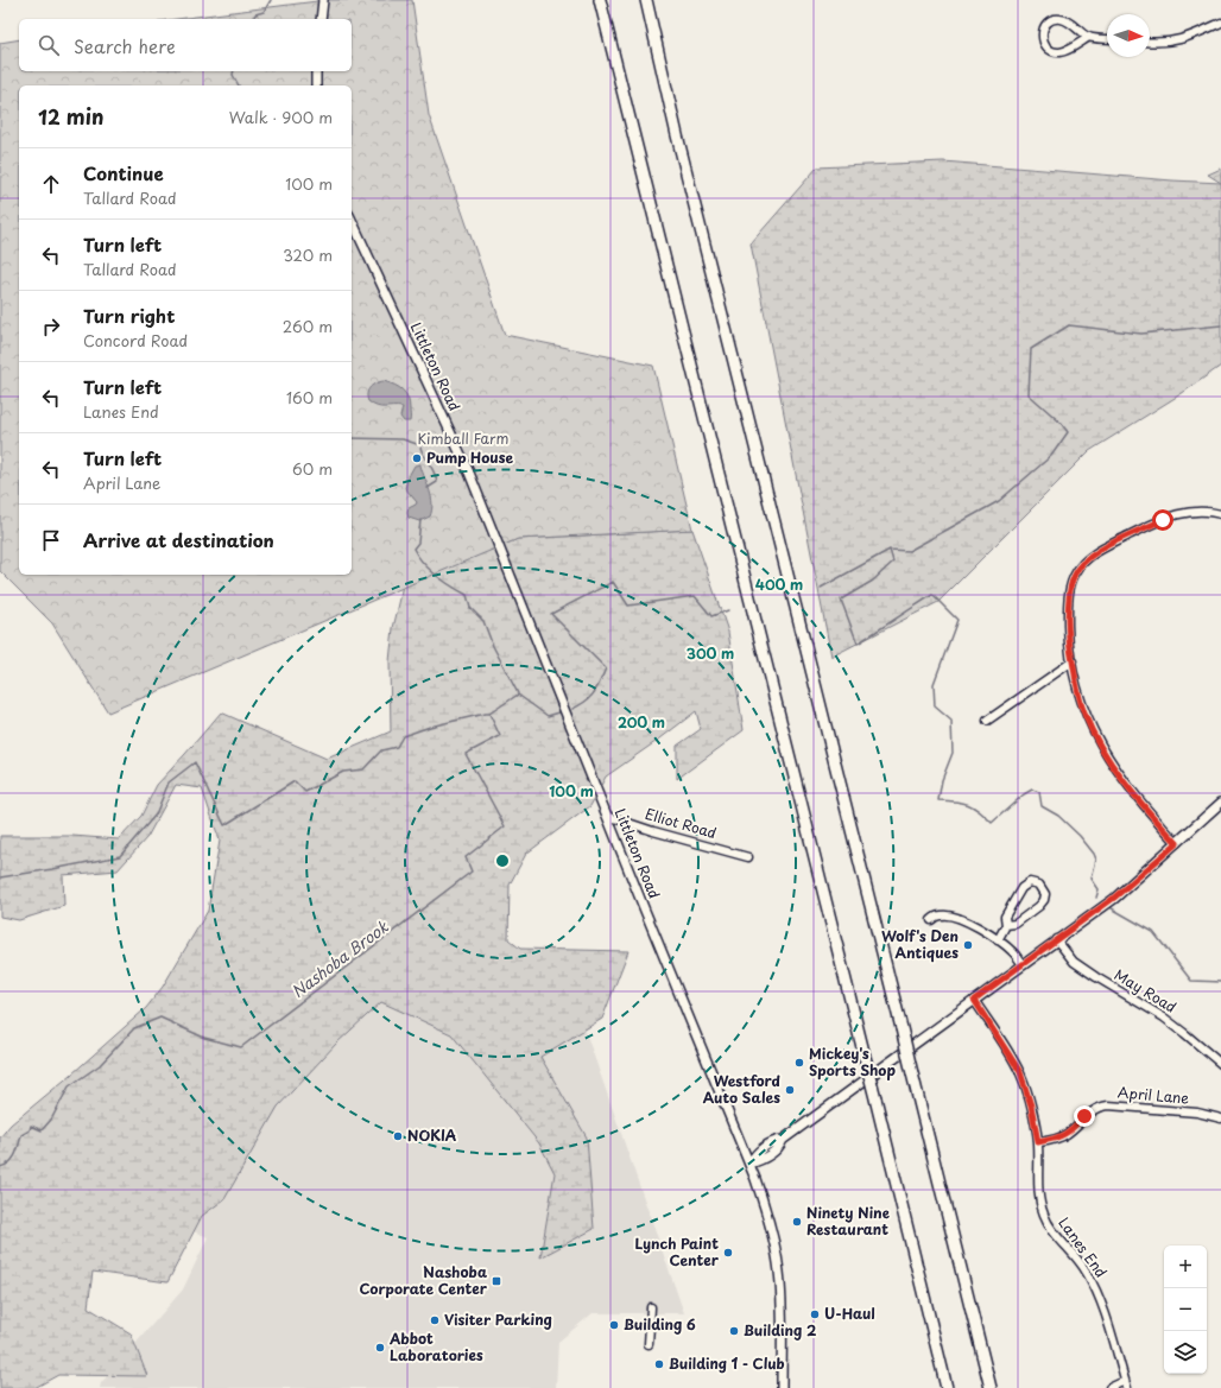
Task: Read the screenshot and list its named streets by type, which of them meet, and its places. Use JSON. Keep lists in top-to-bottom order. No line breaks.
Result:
{"streets":{"main road":["Littleton Road"],"street":["Elliot Road","May Road","April Lane","Lanes End"]},"crossings":[["Littleton Road","Elliot Road"],["April Lane","Lanes End"]],"water":["Nashoba Brook"],"parks":["Kimball Farm"],"places":{"other":["Pump House","Wolf's Den Antiques","Mickey's Sports Shop","Westford Auto Sales","NOKIA","Ninety Nine Restaurant","Lynch Paint Center","U-Haul","Visiter Parking","Building 6","Building 2","Abbot Laboratories","Building 1 - Club"],"transit":["Nashoba Corporate Center"]},"north":"right","page":{"search":"Search here","heading":["12 min","Walk · 900 m"],"list":[["Continue","Tallard Road","100 m"],["Turn left","Tallard Road","320 m"],["Turn right","Concord Road","260 m"],["Turn left","Lanes End","160 m"],["Turn left","April Lane","60 m"],"Arrive at destination"],"map_buttons":["+","−"]},"rings":["400 m","300 m","200 m","100 m"]}
